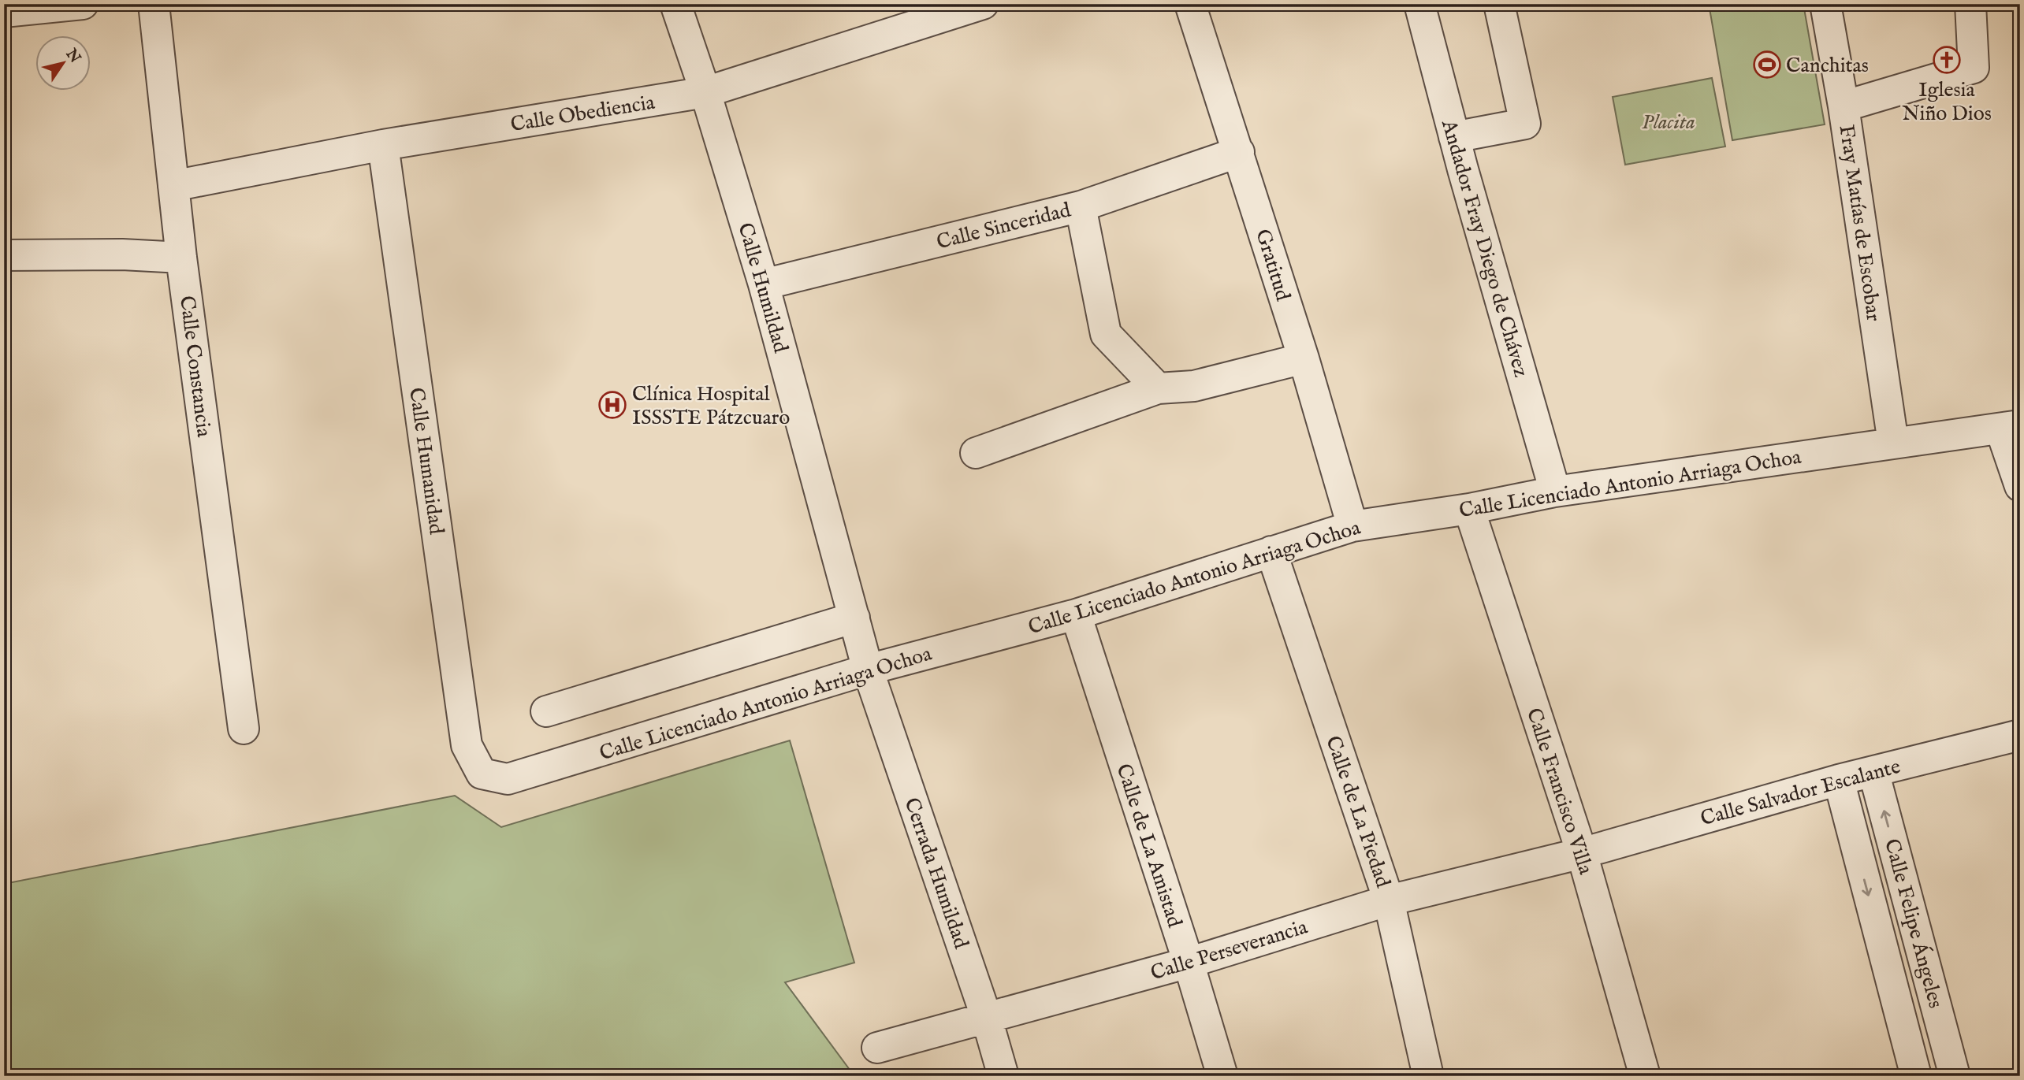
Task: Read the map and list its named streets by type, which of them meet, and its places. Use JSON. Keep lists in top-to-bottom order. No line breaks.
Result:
{"streets":{"street":["Calle Obediencia","Fray Matías de Escobar","Calle Sinceridad","Andador Fray Diego de Chávez","Gratitud","Calle Humildad","Calle Constancia","Calle Humanidad","Calle Licenciado Antonio Arriaga Ochoa","Calle Francisco Villa","Calle Salvador Escalante","Calle de La Piedad","Calle de La Amistad","Cerrada Humildad","Calle Felipe Ángeles","Calle Perseverancia"]},"crossings":[["Calle Obediencia","Calle Humildad"],["Calle Obediencia","Calle Constancia"],["Calle Obediencia","Calle Humanidad"],["Fray Matías de Escobar","Calle Licenciado Antonio Arriaga Ochoa"],["Calle Sinceridad","Gratitud"],["Calle Sinceridad","Calle Humildad"],["Andador Fray Diego de Chávez","Calle Licenciado Antonio Arriaga Ochoa"],["Gratitud","Calle Licenciado Antonio Arriaga Ochoa"],["Calle Humildad","Calle Licenciado Antonio Arriaga Ochoa"],["Calle Humildad","Cerrada Humildad"],["Calle Humanidad","Calle Licenciado Antonio Arriaga Ochoa"],["Calle Licenciado Antonio Arriaga Ochoa","Calle Francisco Villa"],["Calle Licenciado Antonio Arriaga Ochoa","Calle de La Piedad"],["Calle Licenciado Antonio Arriaga Ochoa","Calle de La Amistad"],["Calle Licenciado Antonio Arriaga Ochoa","Cerrada Humildad"],["Calle Francisco Villa","Calle Salvador Escalante"],["Calle Francisco Villa","Calle Perseverancia"],["Calle Salvador Escalante","Calle Felipe Ángeles"],["Calle Salvador Escalante","Calle Perseverancia"],["Calle de La Piedad","Calle Perseverancia"],["Calle de La Amistad","Calle Perseverancia"],["Cerrada Humildad","Calle Perseverancia"]],"parks":["Placita"],"places":{"church":["Iglesia Niño Dios"],"sports":["Canchitas"],"hospital":["Clínica Hospital ISSSTE Pátzcuaro"]},"north":"top right"}
